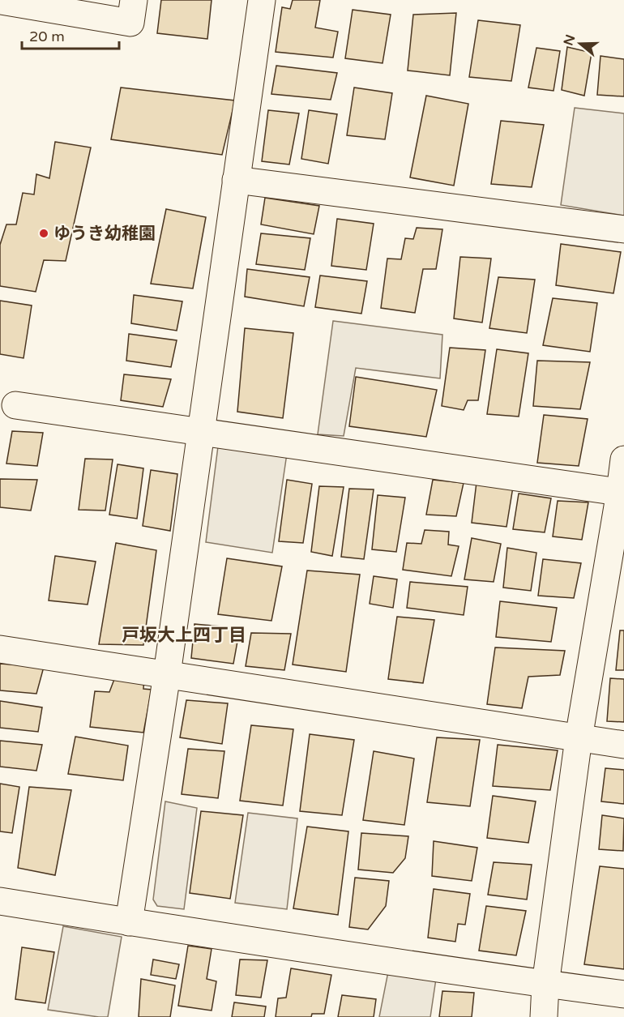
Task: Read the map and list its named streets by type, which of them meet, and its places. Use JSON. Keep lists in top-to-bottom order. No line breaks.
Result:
{"districts":["戸坂大上四丁目"],"places":["ゆうき幼稚園"],"scale_bar":"20 m","north":"left"}
